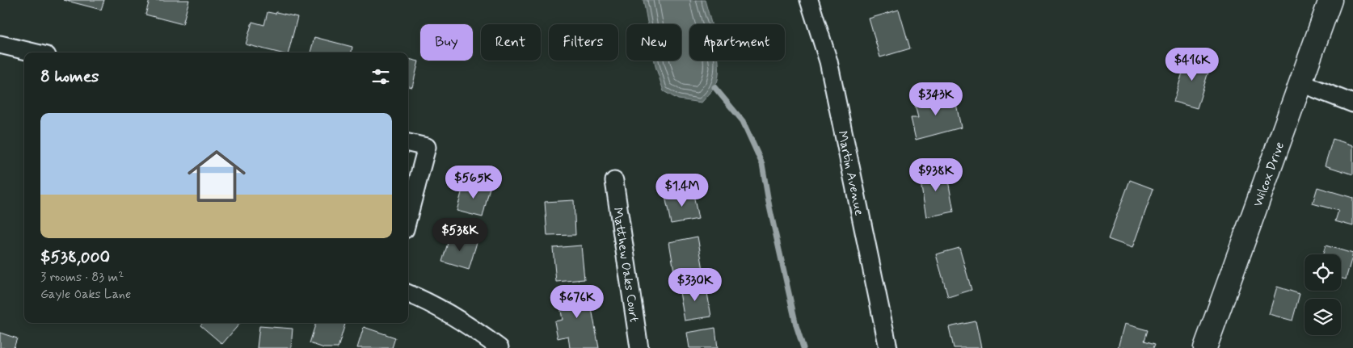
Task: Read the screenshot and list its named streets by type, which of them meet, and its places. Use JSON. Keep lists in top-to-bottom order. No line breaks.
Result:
{"streets":{"street":["Martin Avenue","Wilcox Drive","Matthew Oaks Court"]},"page":{"chip":["Buy","Rent","Filters","New","Apartment"],"price":["$416K","$343K","$938K","$565K","$1.4M","$538K","$330K","$676K"],"heading":"8 homes","list":[{"name":"$538,000","note":"3 rooms · 83 m² · Gayle Oaks Lane"}]}}
